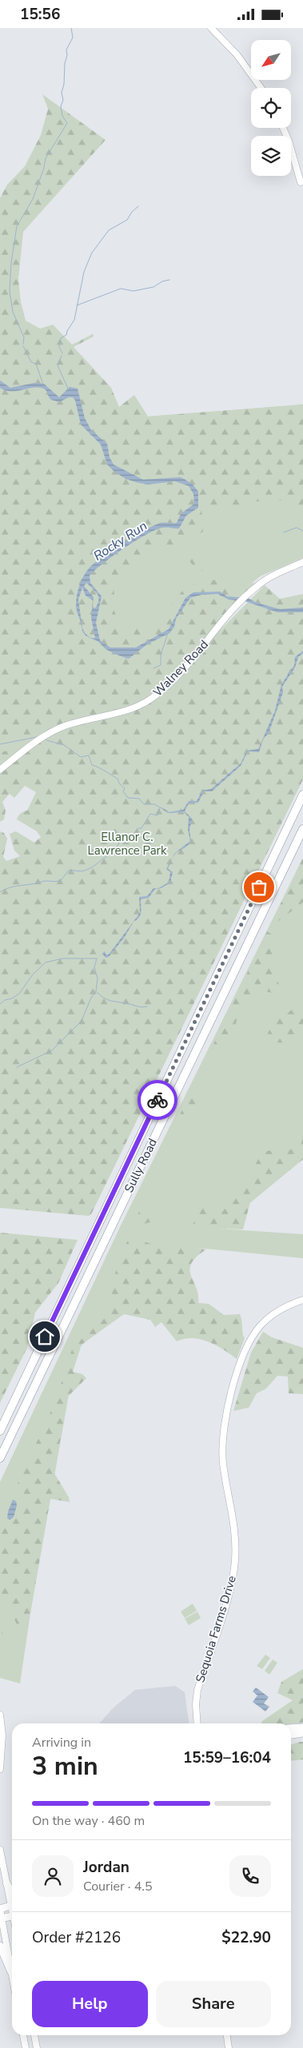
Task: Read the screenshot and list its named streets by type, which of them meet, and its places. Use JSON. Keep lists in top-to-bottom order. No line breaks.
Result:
{"streets":{"highway":["Sully Road"],"main road":["Walney Road","Sequoia Farms Drive"]},"water":["Rocky Run"],"parks":["Ellanor C. Lawrence Park"],"north":"bottom left","page":{"status":"15:56","heading":["3 min","Arriving in","15:59–16:04"],"panel":["Jordan","Courier · 4.5","Order #2126","$22.90"],"bar":"On the way · 460 m","buttons":["Help","Share"]}}
